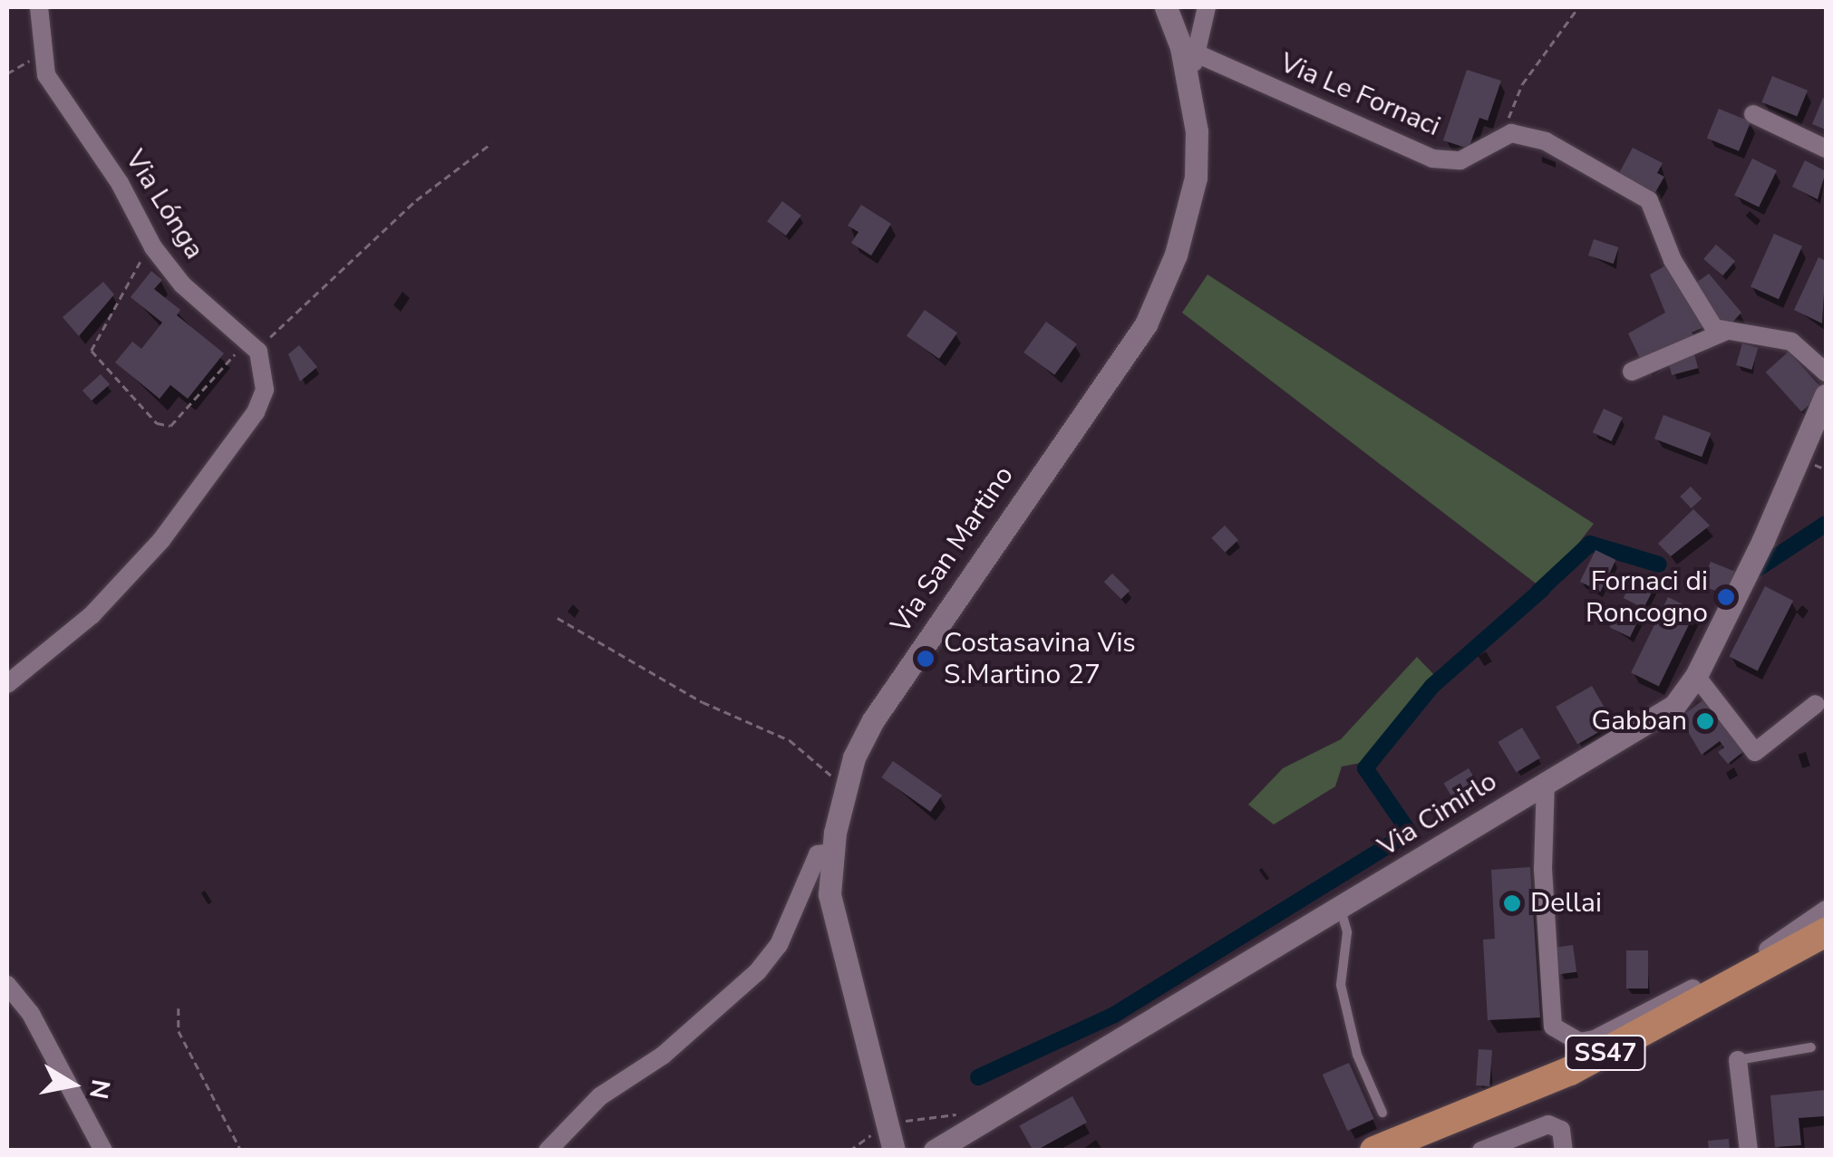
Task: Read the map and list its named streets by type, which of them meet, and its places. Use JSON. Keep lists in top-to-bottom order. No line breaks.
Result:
{"streets":{"highway":["SS47"],"street":["Via Le Fornaci","Via Lónga","Via San Martino","Via Cimirlo"]},"crossings":[["Via Le Fornaci","Via San Martino"]],"places":["Fornaci di Roncogno","Costasavina Vis S.Martino 27","Gabban","Dellai"],"north":"right"}
